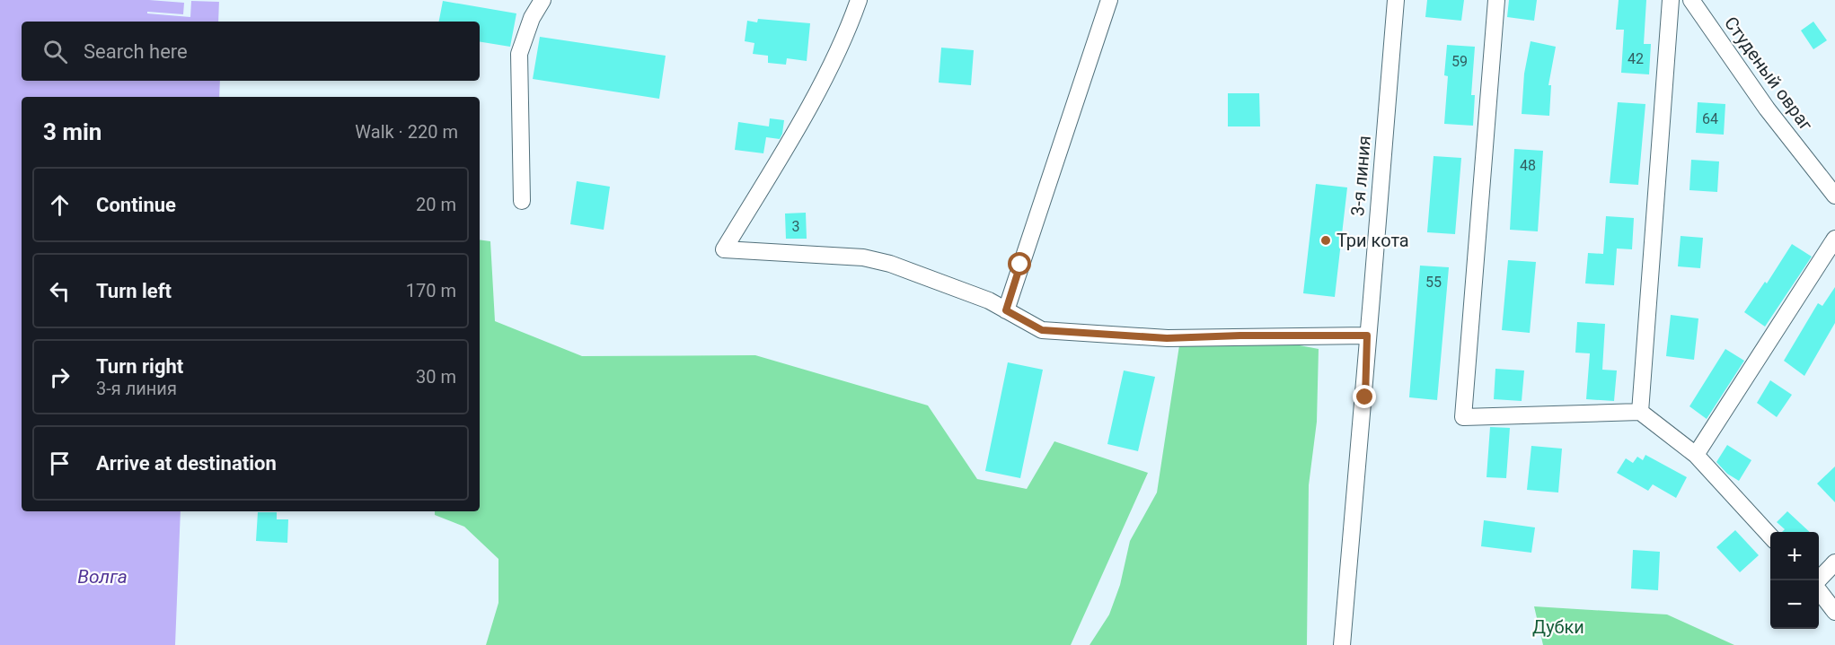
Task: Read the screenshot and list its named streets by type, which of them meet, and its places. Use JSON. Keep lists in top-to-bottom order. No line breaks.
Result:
{"streets":{"street":["Студеный овраг","3-я линия"]},"water":["Волга"],"parks":["Дубки"],"places":["Три кота"],"house_numbers":["42","59","64","48","3","55"],"page":{"search":"Search here","heading":["3 min","Walk · 220 m"],"list":[["Continue","20 m"],["Turn left","170 m"],["Turn right","3-я линия","30 m"],"Arrive at destination"],"map_buttons":["+","−"]}}
